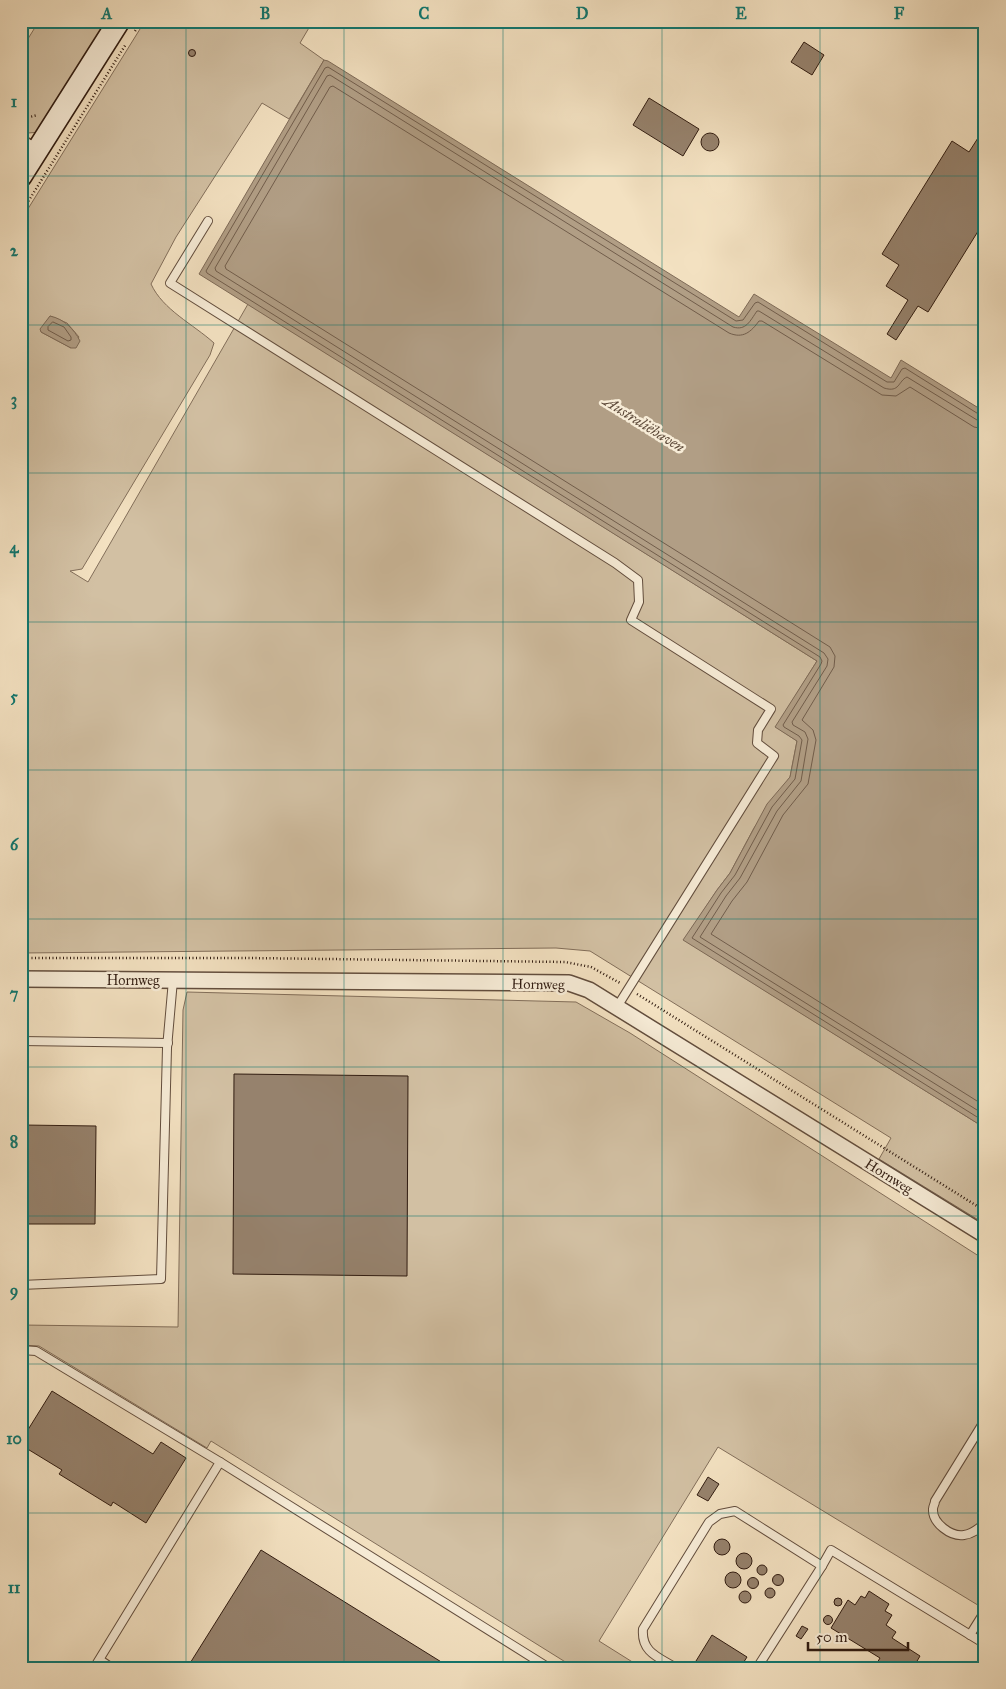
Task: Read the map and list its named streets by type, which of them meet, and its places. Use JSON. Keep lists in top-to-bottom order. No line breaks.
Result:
{"streets":{"street":["Hornweg"]},"water":["Australiëhaven"],"scale_bar":"50 m","grid":{"columns":["A","B","C","D","E","F"],"rows":["1","2","3","4","5","6","7","8","9","10","11"]}}
